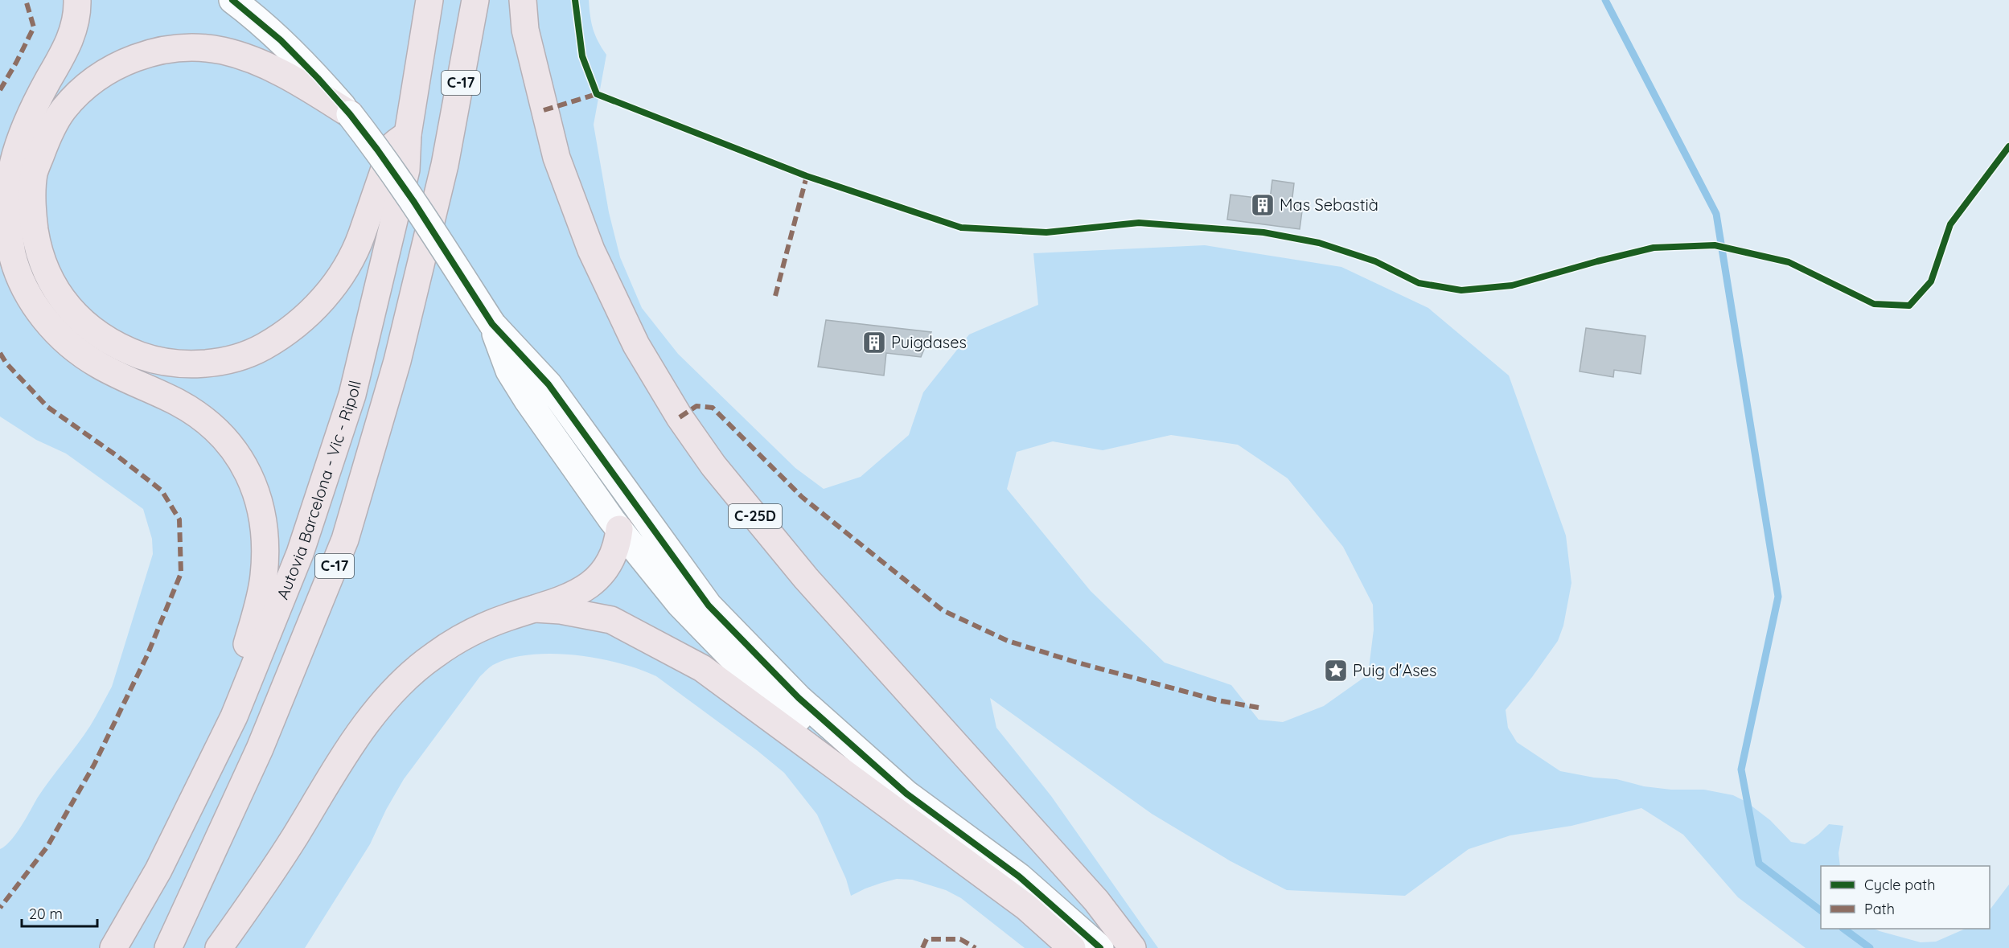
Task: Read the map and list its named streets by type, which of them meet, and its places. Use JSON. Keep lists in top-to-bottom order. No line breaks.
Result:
{"streets":{"highway":["C-17","Autovia Barcelona - Vic - Ripoll","C-25D"]},"places":{"building":["Mas Sebastià","Puigdases"],"place":["Puig d'Ases"]},"legend":["Cycle path","Path"],"scale_bar":"20 m"}
